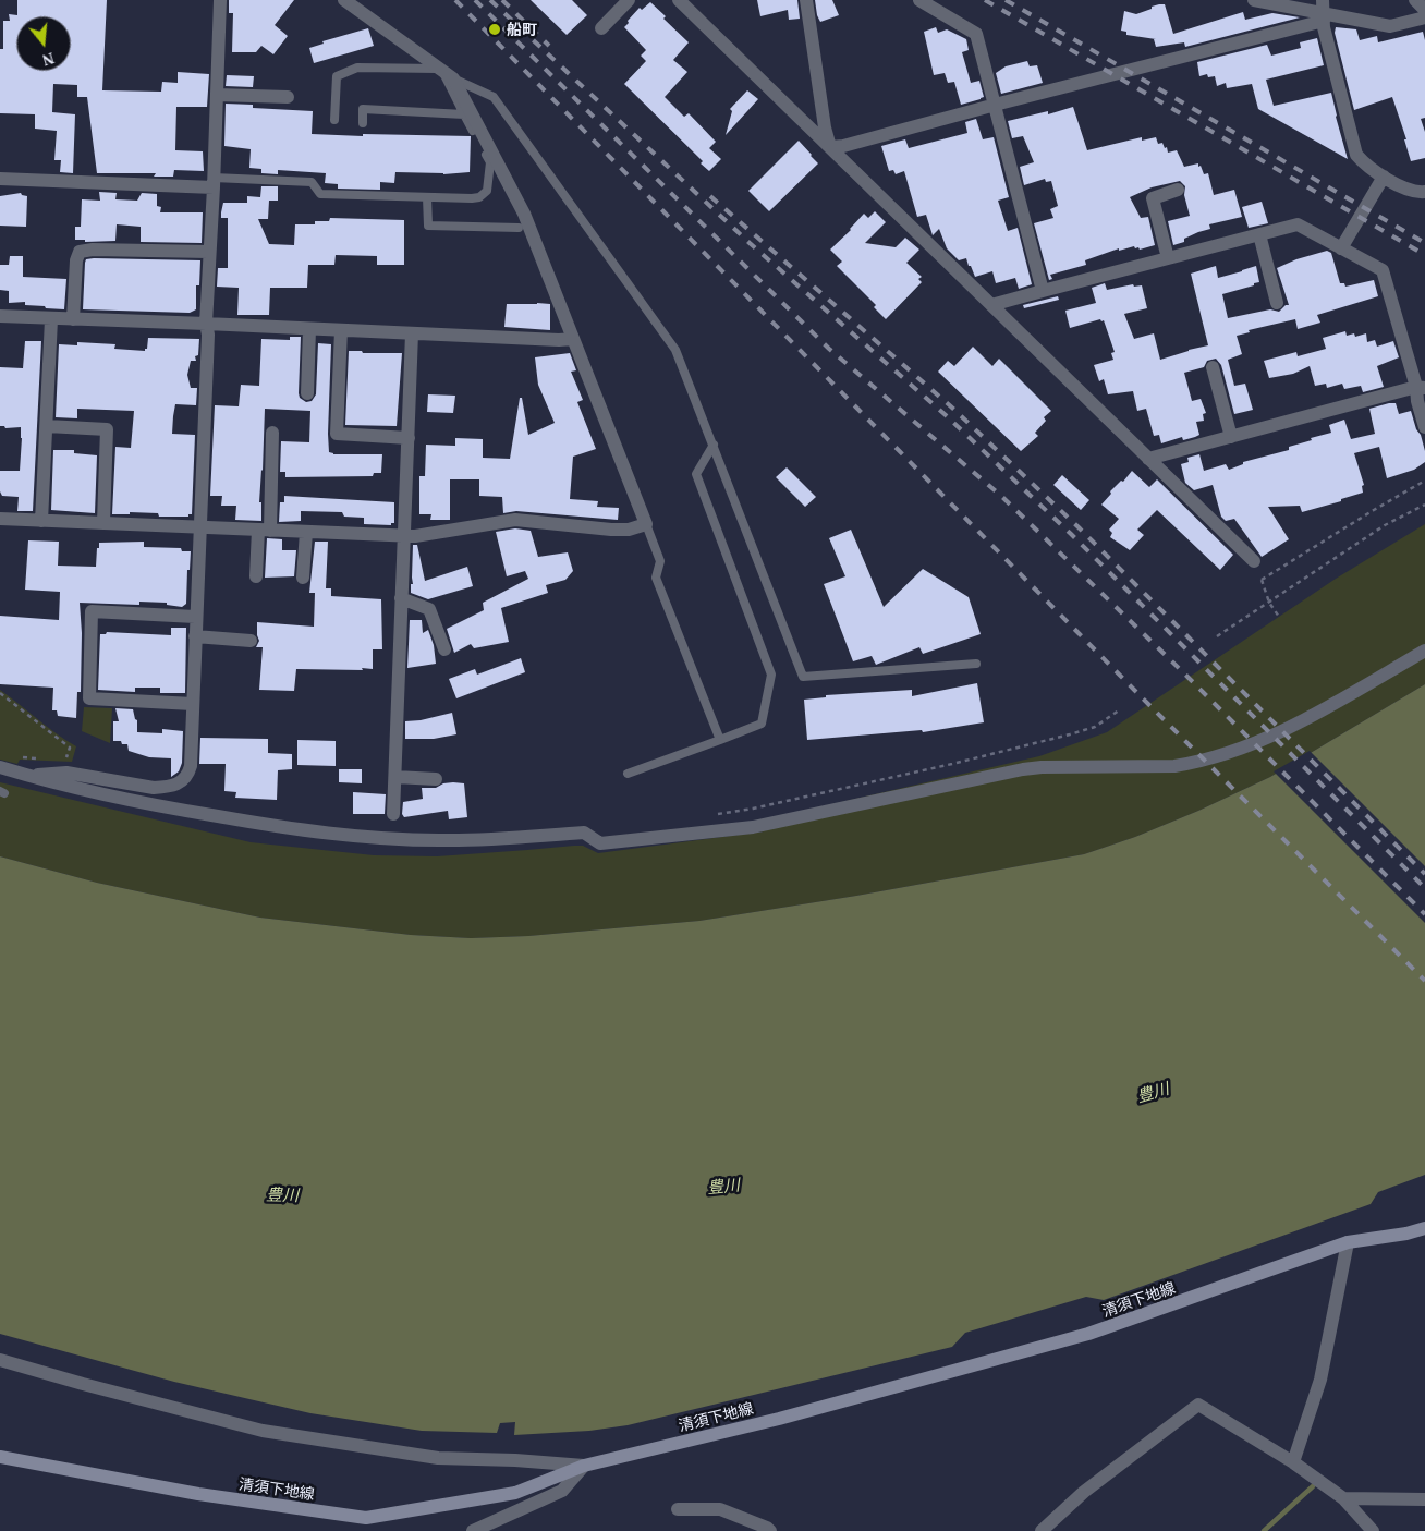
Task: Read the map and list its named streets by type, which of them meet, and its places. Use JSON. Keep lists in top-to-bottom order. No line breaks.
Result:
{"streets":{"main road":["清須下地線"]},"water":["豊川"],"places":["船町"],"north":"bottom"}
